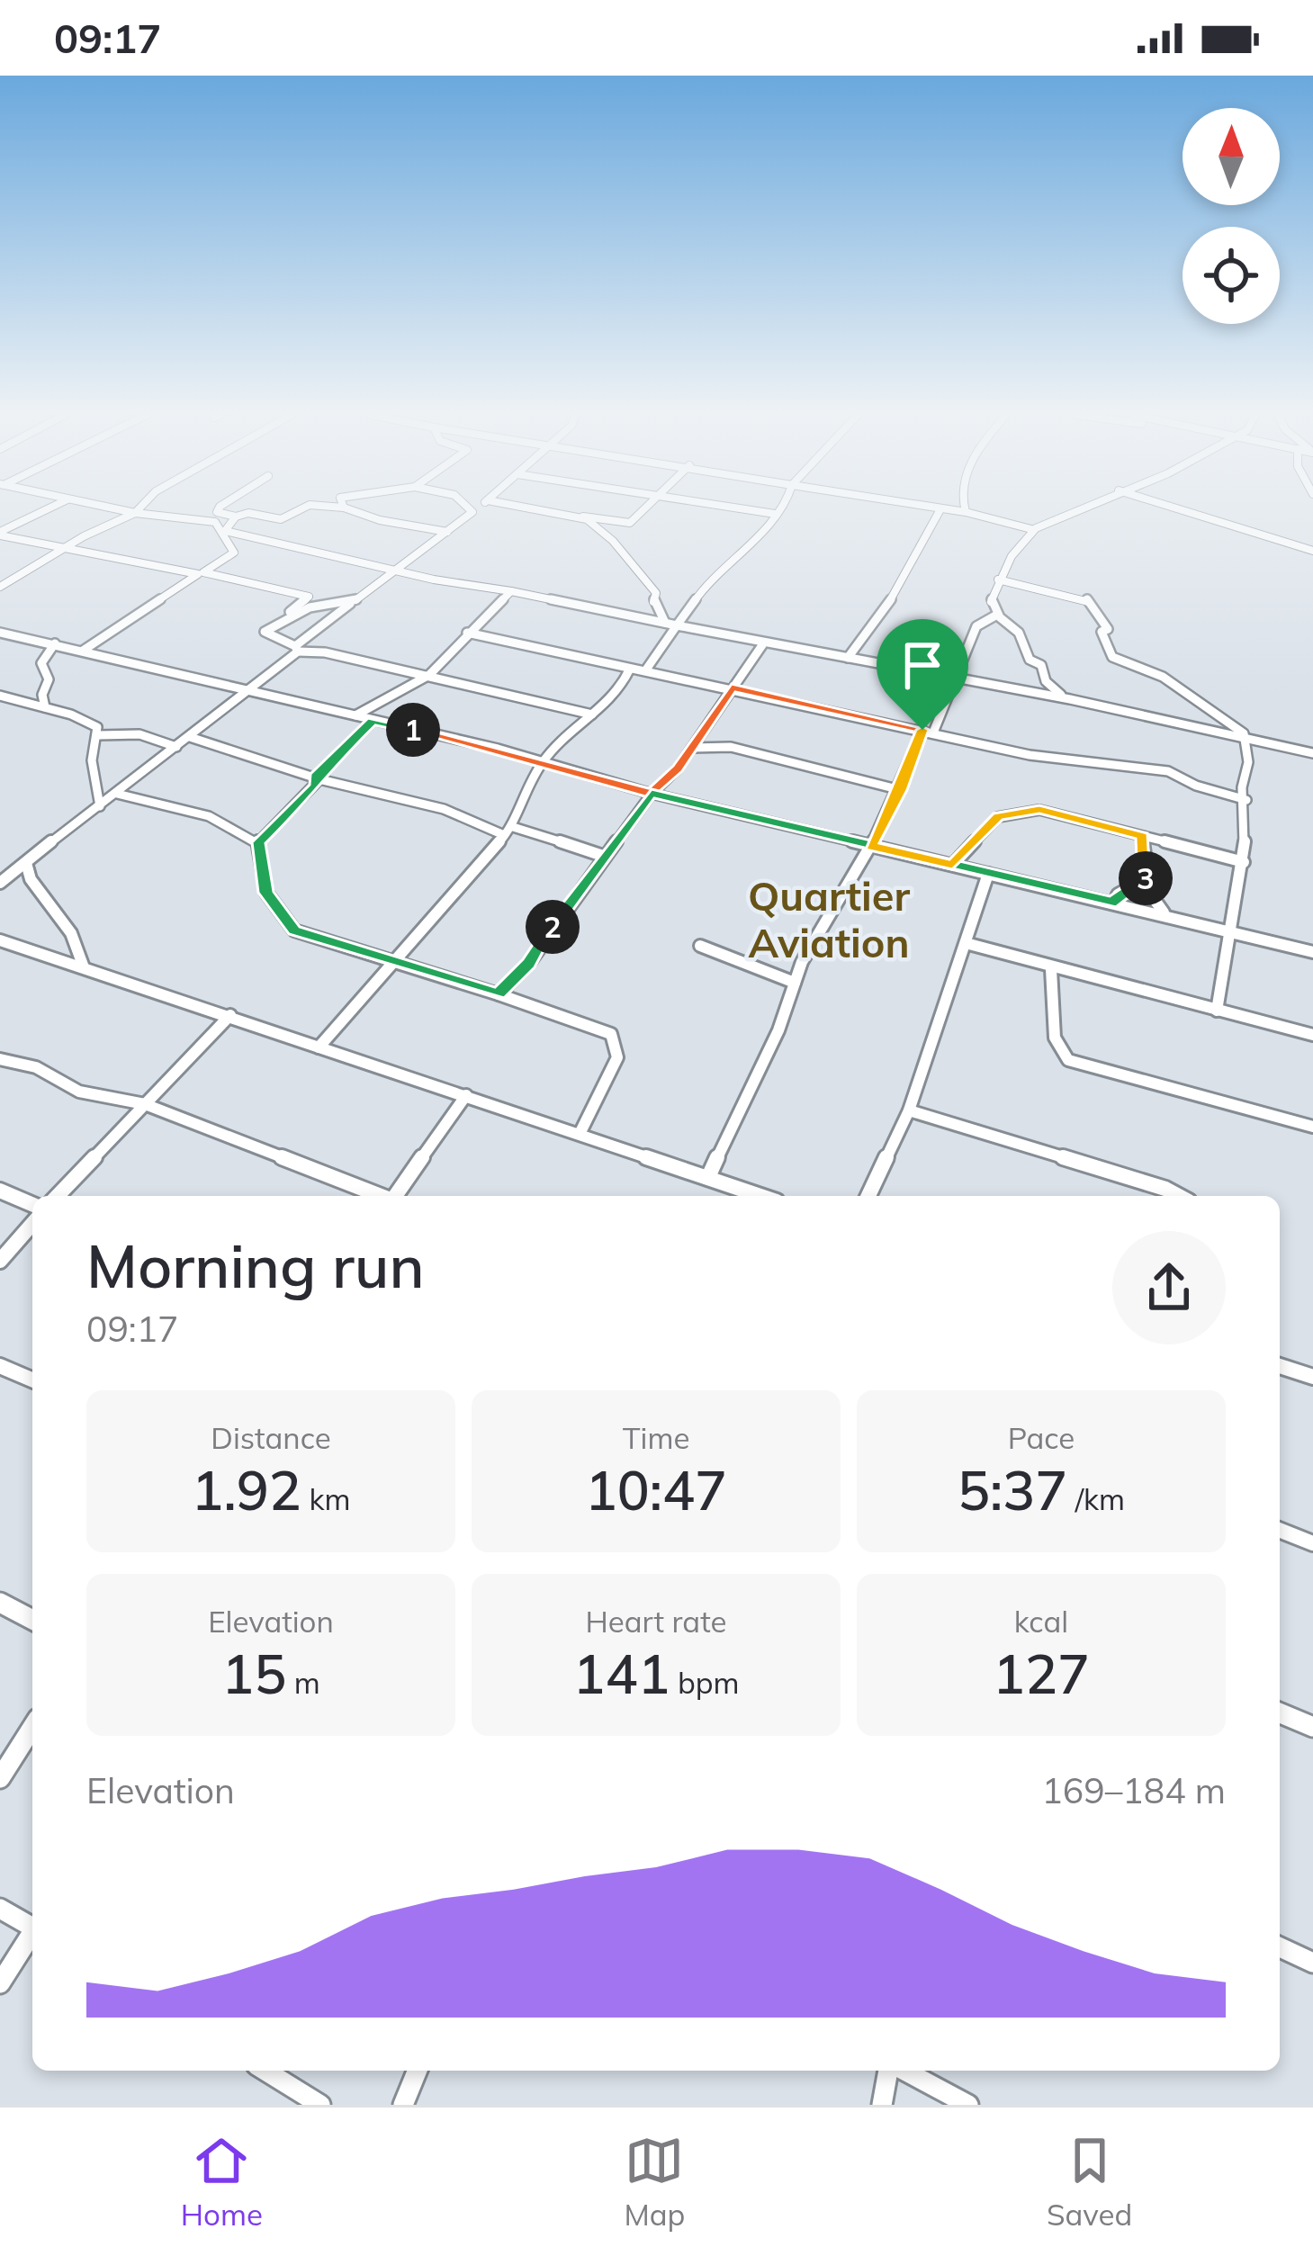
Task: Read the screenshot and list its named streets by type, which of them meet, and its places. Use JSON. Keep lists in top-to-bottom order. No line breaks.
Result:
{"districts":["Quartier Aviation"],"north":"top","page":{"status":"09:17","pins":["1","3","2"],"heading":["Morning run","09:17"],"stats":[["Distance","1.92 km"],["Time","10:47"],["Pace","5:37 /km"],["Elevation","15 m"],["Heart rate","141 bpm"],["kcal","127"]],"chart":["Elevation","169–184 m"],"tabs":["Home","Map","Saved"]}}
